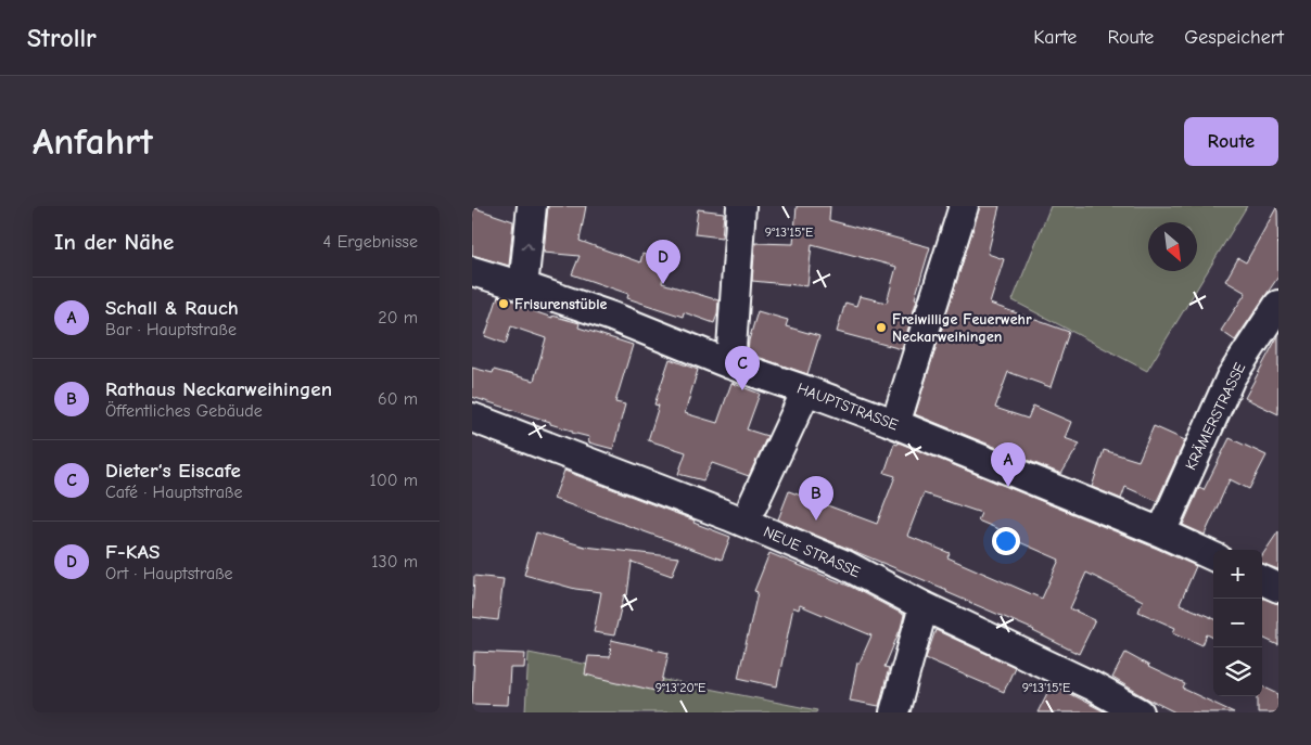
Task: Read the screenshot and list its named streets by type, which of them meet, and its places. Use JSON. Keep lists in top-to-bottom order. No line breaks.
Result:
{"streets":{"street":["HAUPTSTRASSE","KRÄMERSTRASSE","NEUE STRASSE"]},"crossings":[["HAUPTSTRASSE","KRÄMERSTRASSE"]],"places":["Frisurenstüble","Freiwillige Feuerwehr Neckarweihingen"],"north":"bottom right","page":{"header":"Strollr","nav":["Karte","Route","Gespeichert"],"buttons":"Route","title":"Anfahrt","heading":["In der Nähe","4 Ergebnisse"],"pins":["D","C","A","B"],"list":[{"mark":"A","name":"Schall & Rauch","note":"Bar · Hauptstraße","value":"20 m"},{"mark":"B","name":"Rathaus Neckarweihingen","note":"Öffentliches Gebäude","value":"60 m"},{"mark":"C","name":"Dieter‘s Eiscafe","note":"Café · Hauptstraße","value":"100 m"},{"mark":"D","name":"F-KAS","note":"Ort · Hauptstraße","value":"130 m"}],"map_buttons":["+","−"]},"coordinates":["9°13'15\"E","9°13'20\"E"]}
